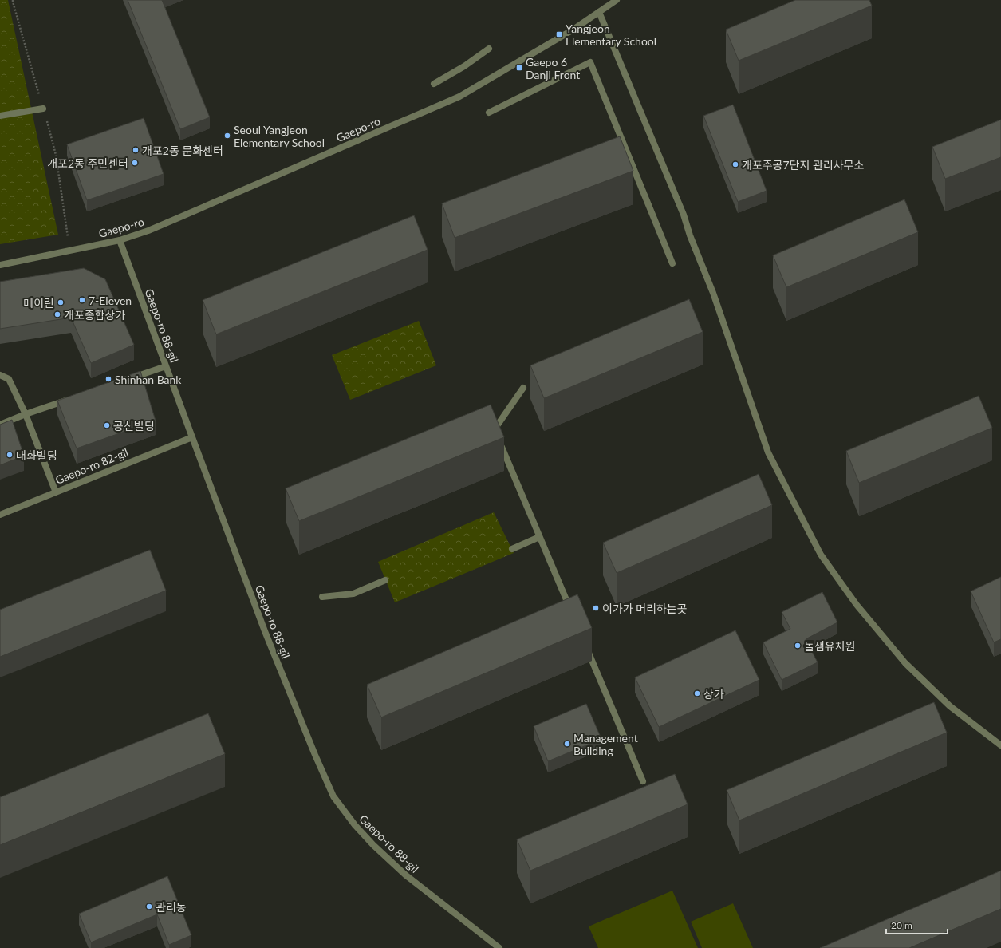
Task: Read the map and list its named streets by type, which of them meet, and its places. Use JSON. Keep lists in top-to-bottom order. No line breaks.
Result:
{"streets":{"street":["Gaepo-ro","Gaepo-ro 88-gil","Gaepo-ro 82-gil"]},"crossings":[["Gaepo-ro","Gaepo-ro 88-gil"],["Gaepo-ro 88-gil","Gaepo-ro 82-gil"]],"places":{"transit":["Yangjeon Elementary School","Gaepo 6 Danji Front"],"other":["Seoul Yangjeon Elementary School","개포2동 문화센터","개포2동 주민센터","개포주공7단지 관리사무소","7-Eleven","메이린","개포종합상가","Shinhan Bank","공신빌딩","대화빌딩","이가가 머리하는곳","돌샘유치원","상가","Management Building","관리동"]},"scale_bar":"20 m"}
